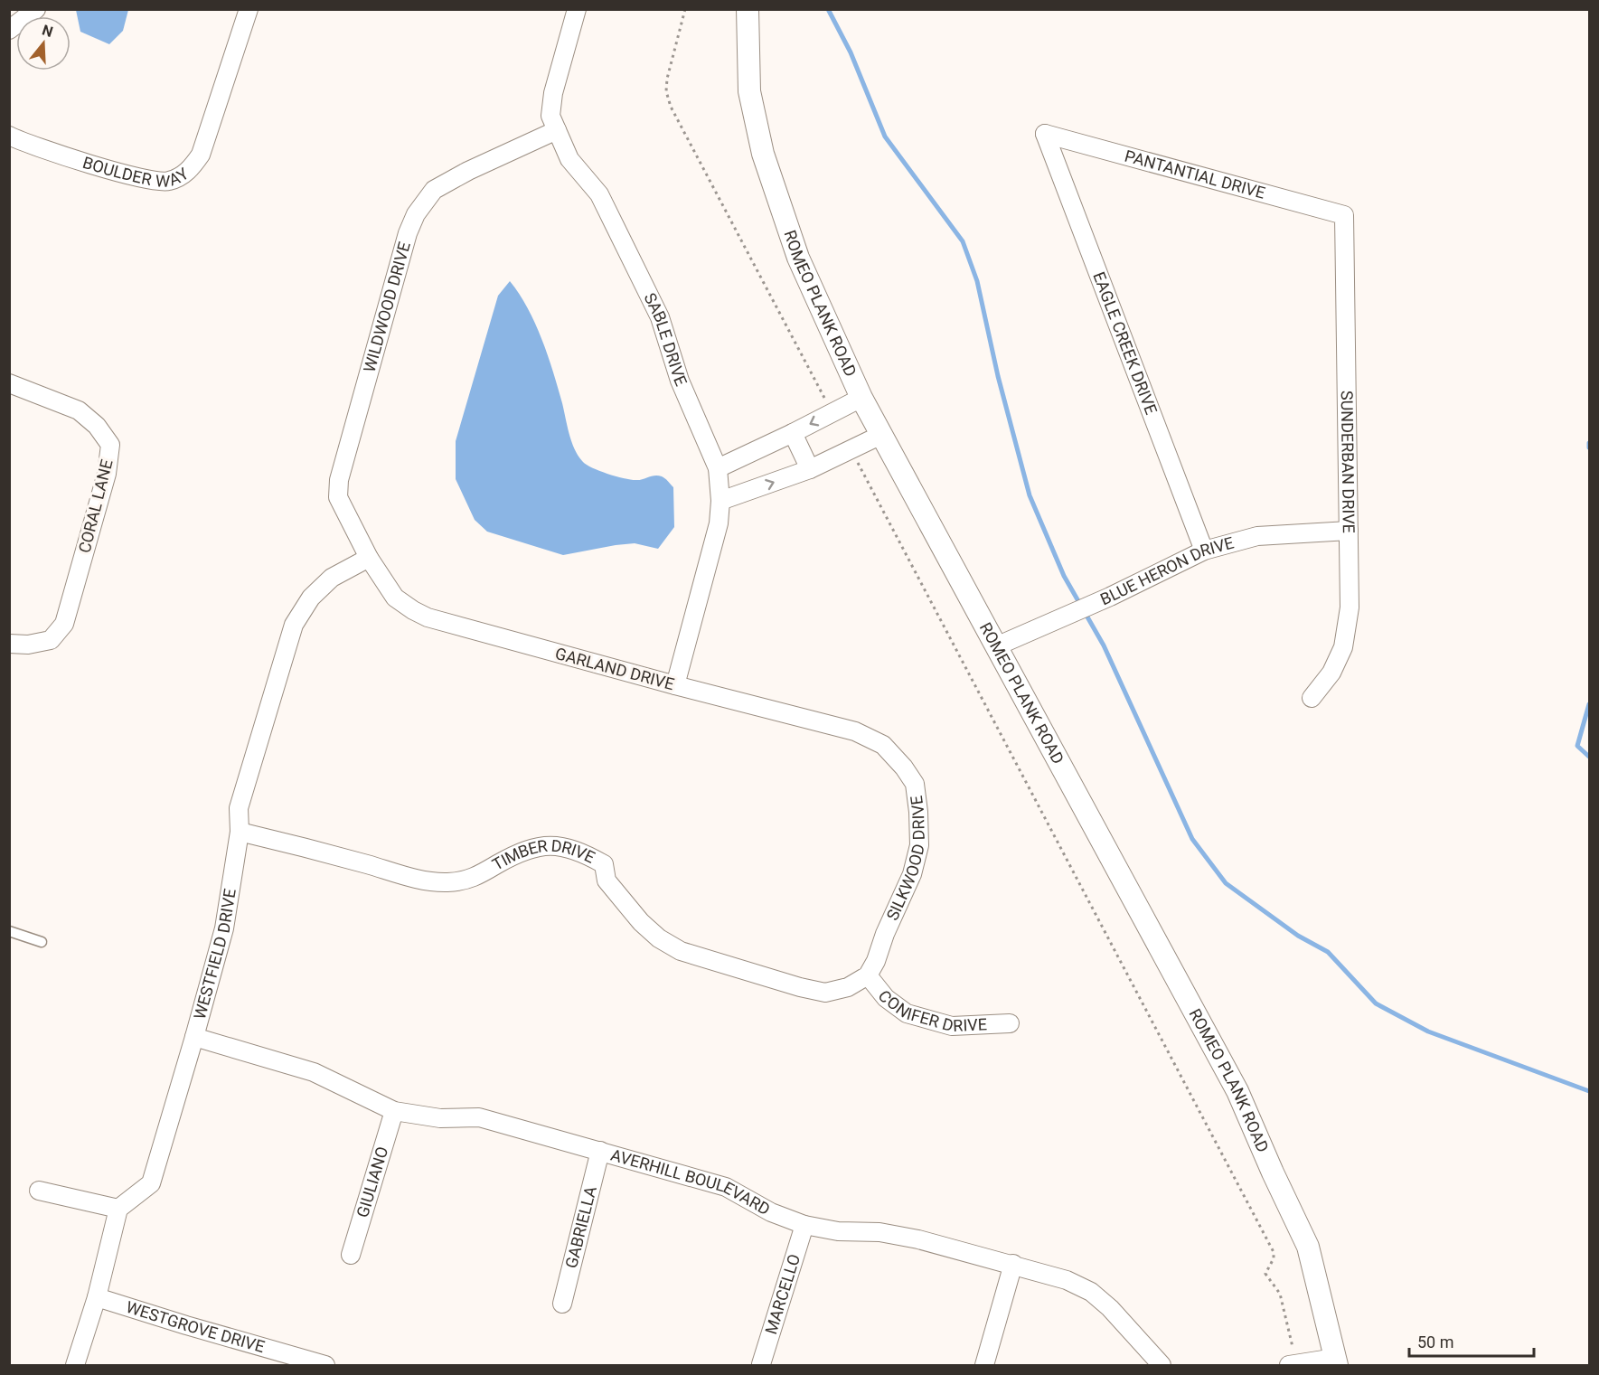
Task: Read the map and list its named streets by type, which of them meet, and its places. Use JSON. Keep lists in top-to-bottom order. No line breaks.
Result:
{"streets":{"street":["BOULDER WAY","PANTANTIAL DRIVE","ROMEO PLANK ROAD","WILDWOOD DRIVE","SABLE DRIVE","EAGLE CREEK DRIVE","SUNDERBAN DRIVE","CORAL LANE","BLUE HERON DRIVE","GARLAND DRIVE","SILKWOOD DRIVE","TIMBER DRIVE","WESTFIELD DRIVE","CONIFER DRIVE","GIULIANO","AVERHILL BOULEVARD","GABRIELLA","MARCELLO","WESTGROVE DRIVE"]},"crossings":[["PANTANTIAL DRIVE","EAGLE CREEK DRIVE"],["PANTANTIAL DRIVE","SUNDERBAN DRIVE"],["ROMEO PLANK ROAD","BLUE HERON DRIVE"],["WILDWOOD DRIVE","SABLE DRIVE"],["WILDWOOD DRIVE","GARLAND DRIVE"],["WILDWOOD DRIVE","WESTFIELD DRIVE"],["SABLE DRIVE","GARLAND DRIVE"],["EAGLE CREEK DRIVE","BLUE HERON DRIVE"],["SUNDERBAN DRIVE","BLUE HERON DRIVE"],["GARLAND DRIVE","SILKWOOD DRIVE"],["GARLAND DRIVE","WESTFIELD DRIVE"],["SILKWOOD DRIVE","TIMBER DRIVE"],["SILKWOOD DRIVE","CONIFER DRIVE"],["TIMBER DRIVE","WESTFIELD DRIVE"],["TIMBER DRIVE","CONIFER DRIVE"],["WESTFIELD DRIVE","AVERHILL BOULEVARD"],["GIULIANO","AVERHILL BOULEVARD"],["AVERHILL BOULEVARD","GABRIELLA"],["AVERHILL BOULEVARD","MARCELLO"]],"scale_bar":"50 m","north":"top"}
